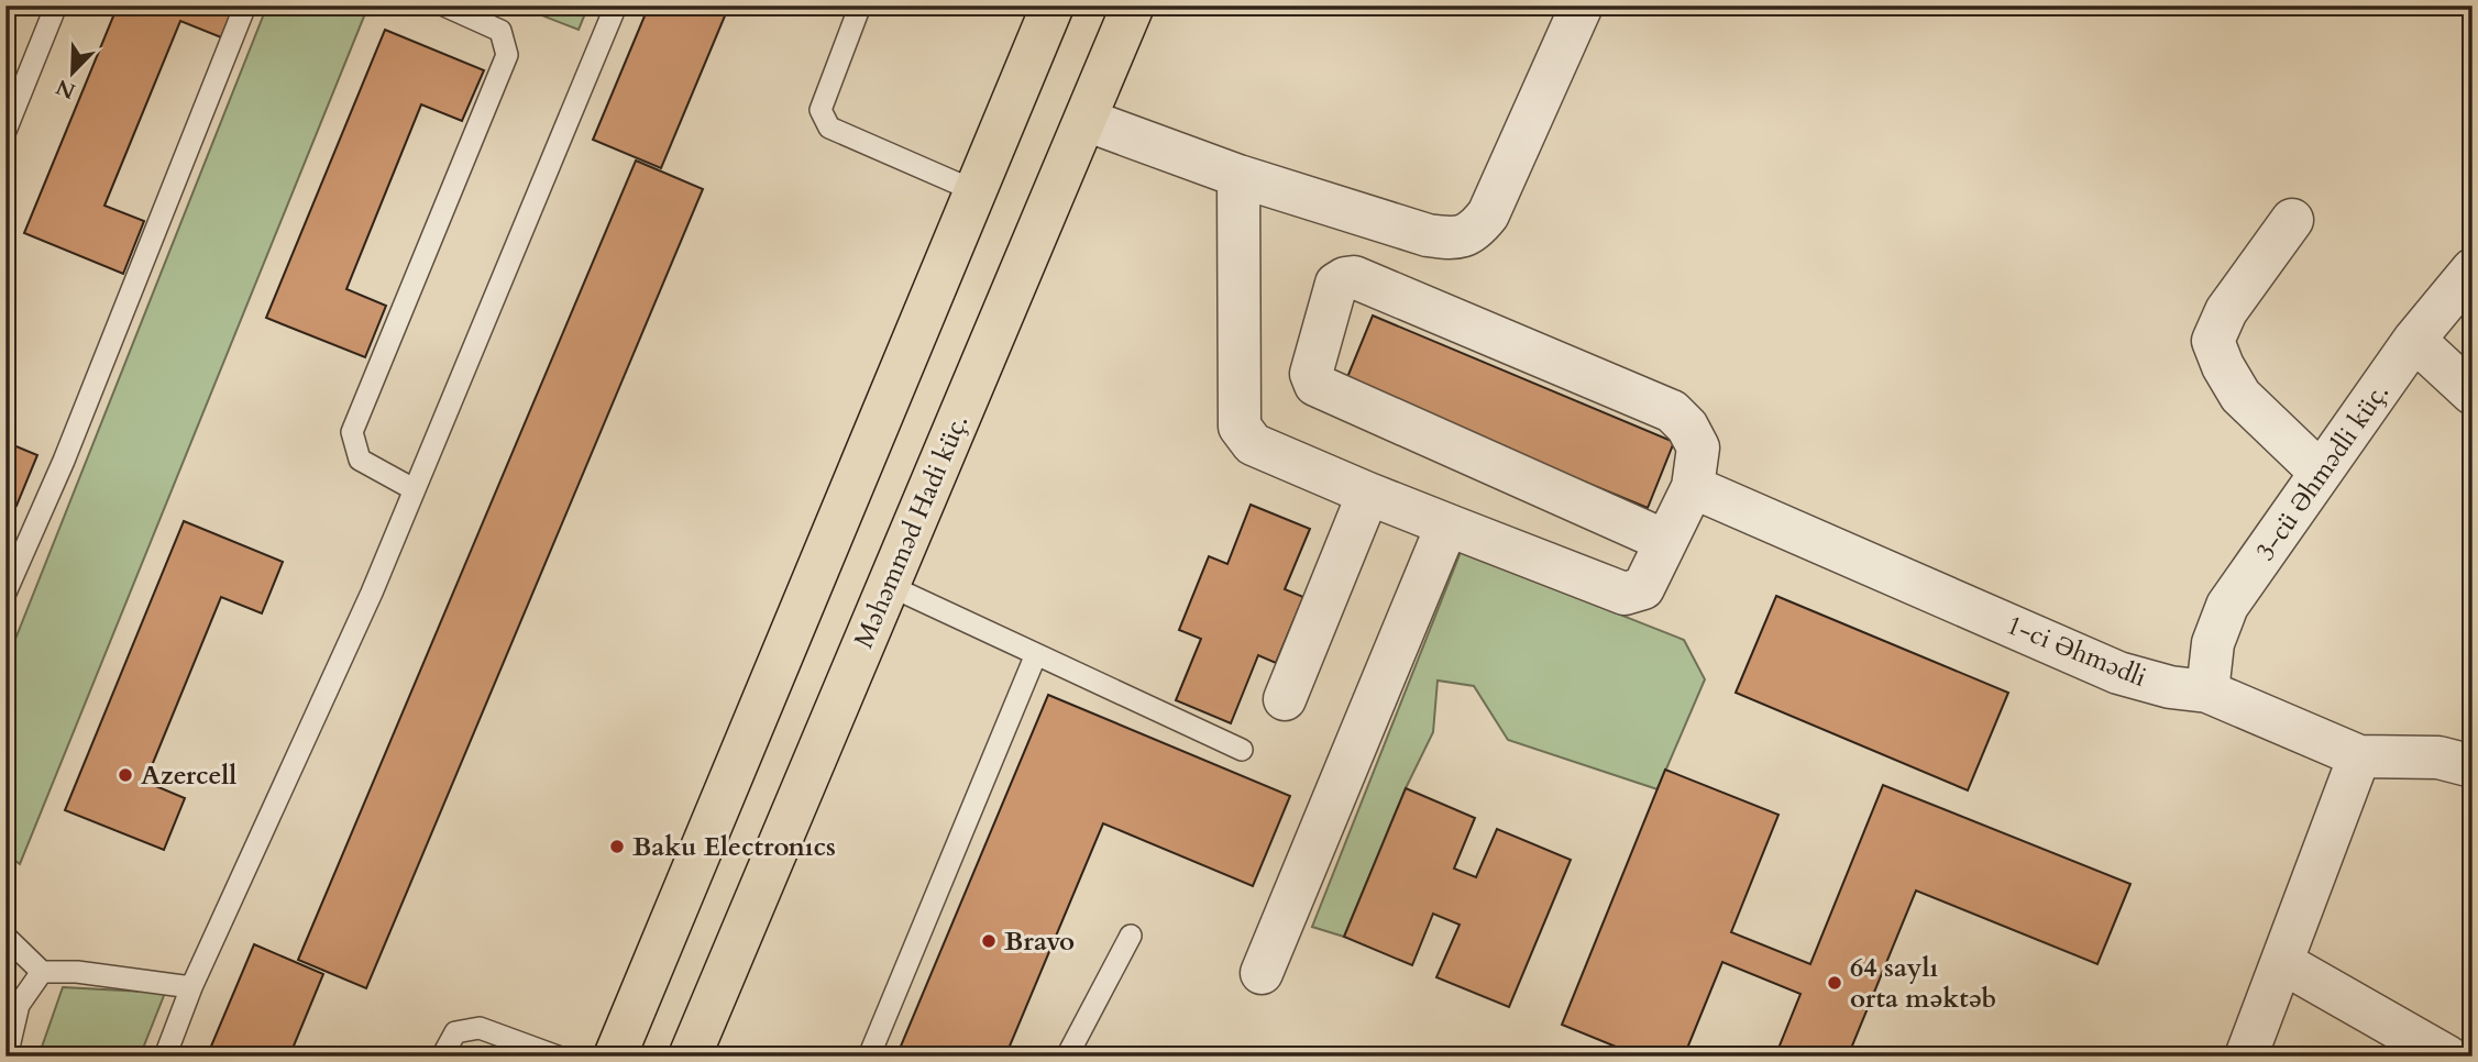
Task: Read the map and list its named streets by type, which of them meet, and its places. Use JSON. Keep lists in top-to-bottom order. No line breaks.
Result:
{"streets":{"main road":["Məhəmməd Hadi küç."],"street":["3-cü Əhmədli küç.","1-ci Əhmədli"]},"crossings":[["3-cü Əhmədli küç.","1-ci Əhmədli"]],"places":["Azercell","Baku Electronıcs","Bravo","64 saylı orta məktəb"],"north":"bottom left"}
